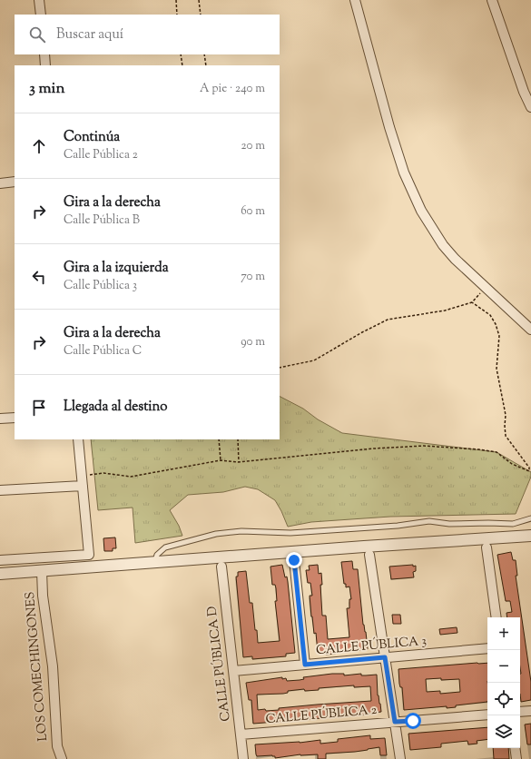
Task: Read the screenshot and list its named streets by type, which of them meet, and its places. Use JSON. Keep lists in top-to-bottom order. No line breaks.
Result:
{"streets":{"street":["CALLE PÚBLICA 3","CALLE PÚBLICA D","LOS COMECHINGONES","CALLE PÚBLICA 2"]},"crossings":[["CALLE PÚBLICA 3","CALLE PÚBLICA D"],["CALLE PÚBLICA D","CALLE PÚBLICA 2"]],"page":{"search":"Buscar aquí","heading":["3 min","A pie · 240 m"],"list":[["Continúa","Calle Pública 2","20 m"],["Gira a la derecha","Calle Pública B","60 m"],["Gira a la izquierda","Calle Pública 3","70 m"],["Gira a la derecha","Calle Pública C","90 m"],"Llegada al destino"],"map_buttons":["+","−"]}}
